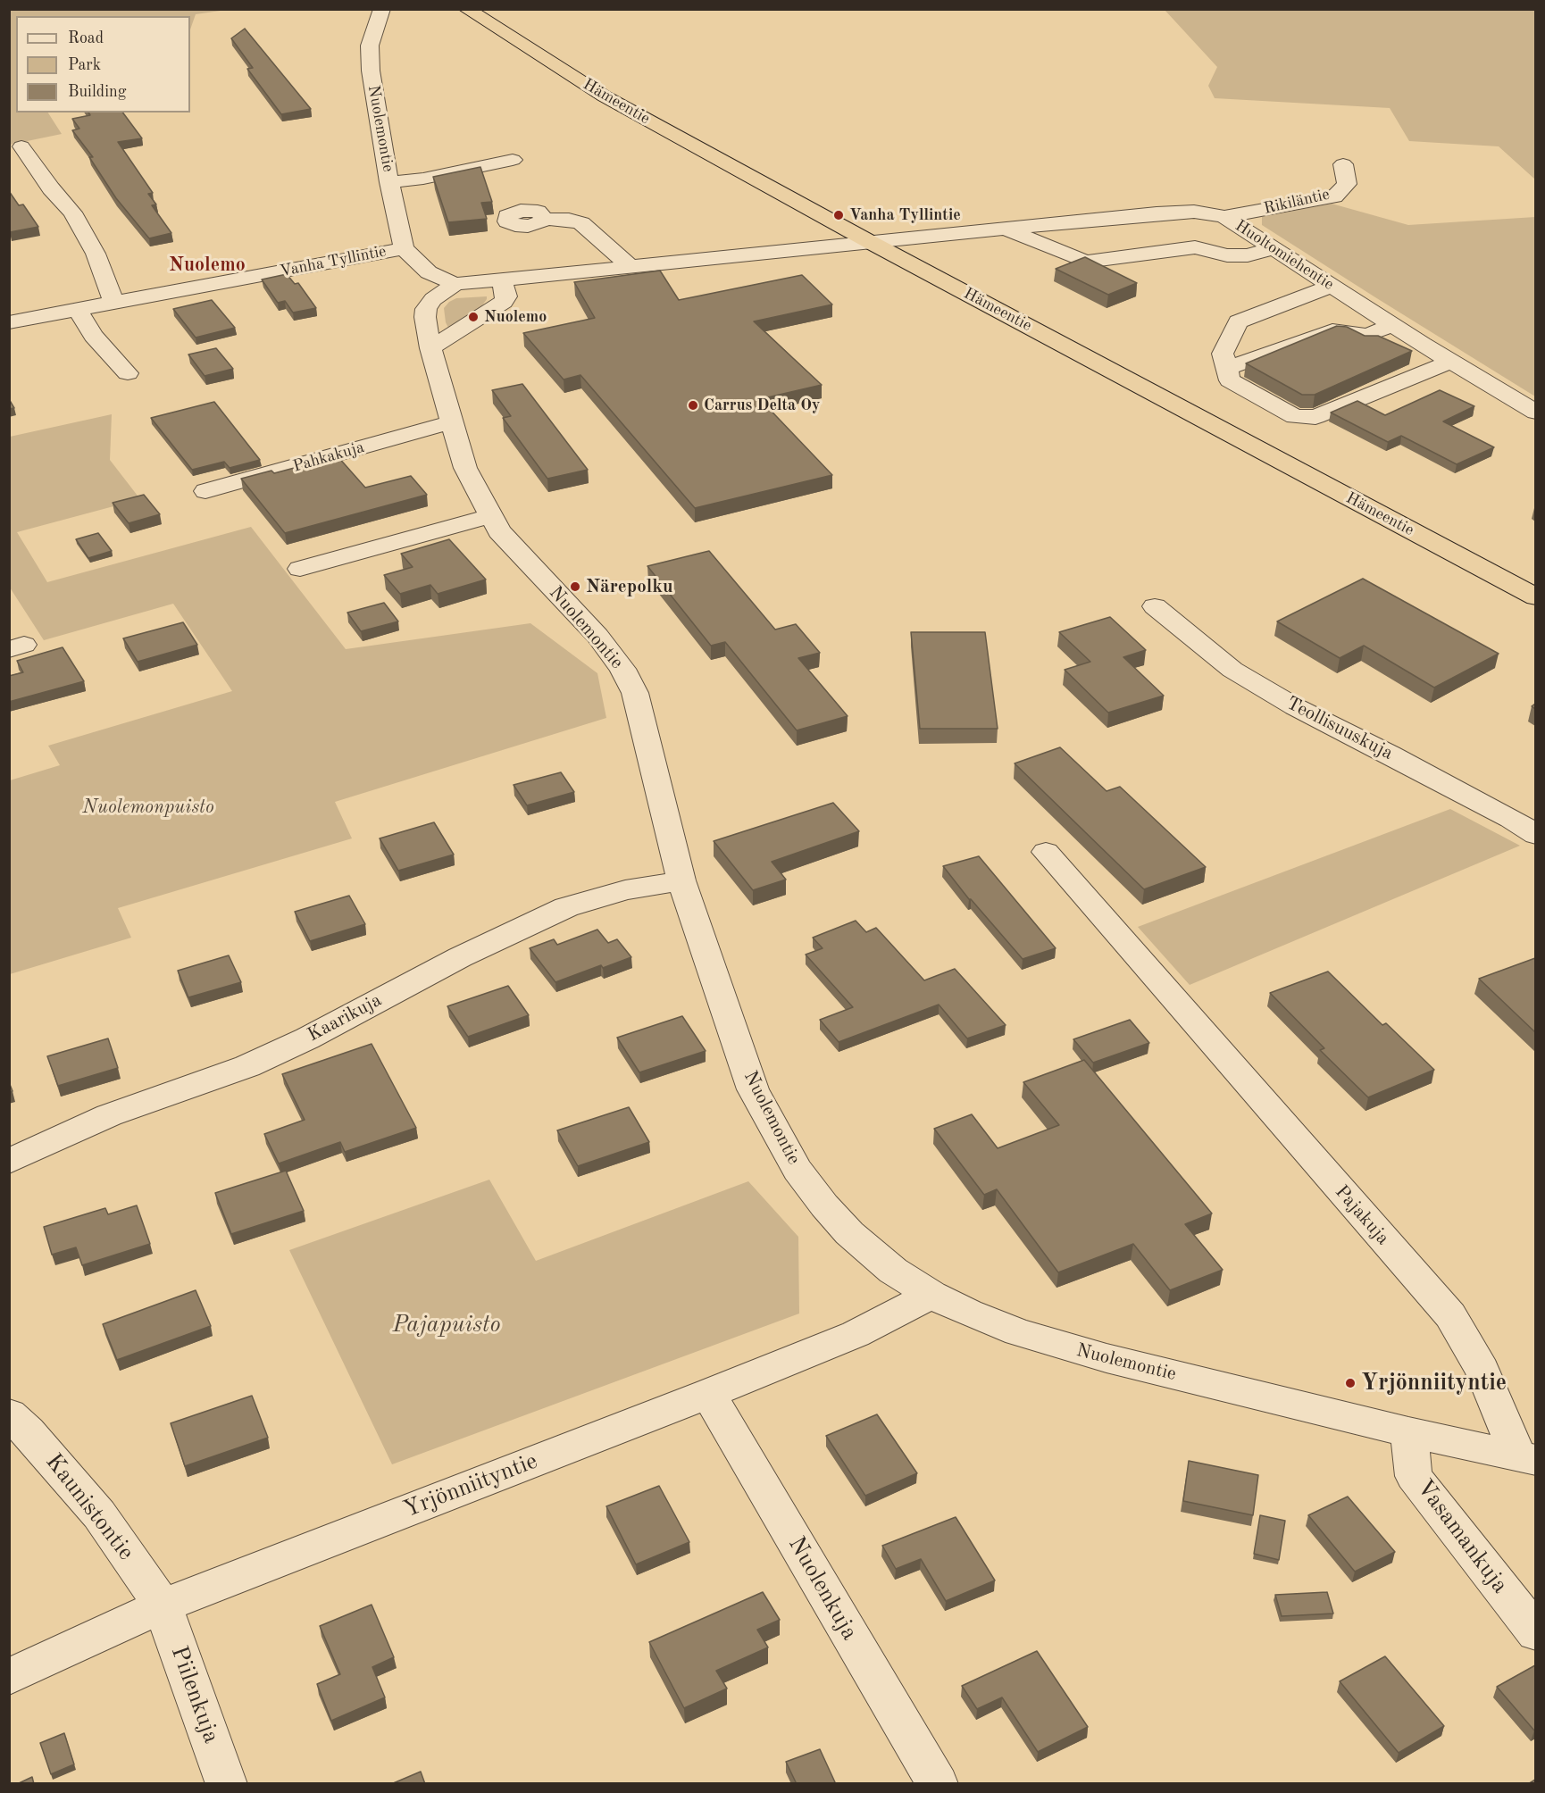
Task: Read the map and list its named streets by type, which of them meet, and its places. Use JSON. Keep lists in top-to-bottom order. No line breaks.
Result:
{"streets":{"highway":["Hämeentie"],"street":["Nuolemontie","Rikiläntie","Huoltomiehentie","Vanha Tyllintie","Pahkakuja","Teollisuuskuja","Kaarikuja","Pajakuja","Yrjönniityntie","Kaunistontie","Vasamankuja","Nuolenkuja","Piilenkuja"]},"crossings":[["Hämeentie","Huoltomiehentie"],["Hämeentie","Vanha Tyllintie"],["Nuolemontie","Vanha Tyllintie"],["Nuolemontie","Pahkakuja"],["Nuolemontie","Kaarikuja"],["Nuolemontie","Pajakuja"],["Nuolemontie","Yrjönniityntie"],["Nuolemontie","Vasamankuja"],["Rikiläntie","Huoltomiehentie"],["Huoltomiehentie","Vanha Tyllintie"],["Yrjönniityntie","Kaunistontie"],["Yrjönniityntie","Nuolenkuja"],["Yrjönniityntie","Piilenkuja"],["Kaunistontie","Piilenkuja"]],"districts":["Nuolemo"],"parks":["Nuolemonpuisto","Pajapuisto"],"places":["Vanha Tyllintie","Nuolemo","Carrus Delta Oy","Närepolku","Yrjönniityntie"],"legend":["Road","Park","Building"]}
